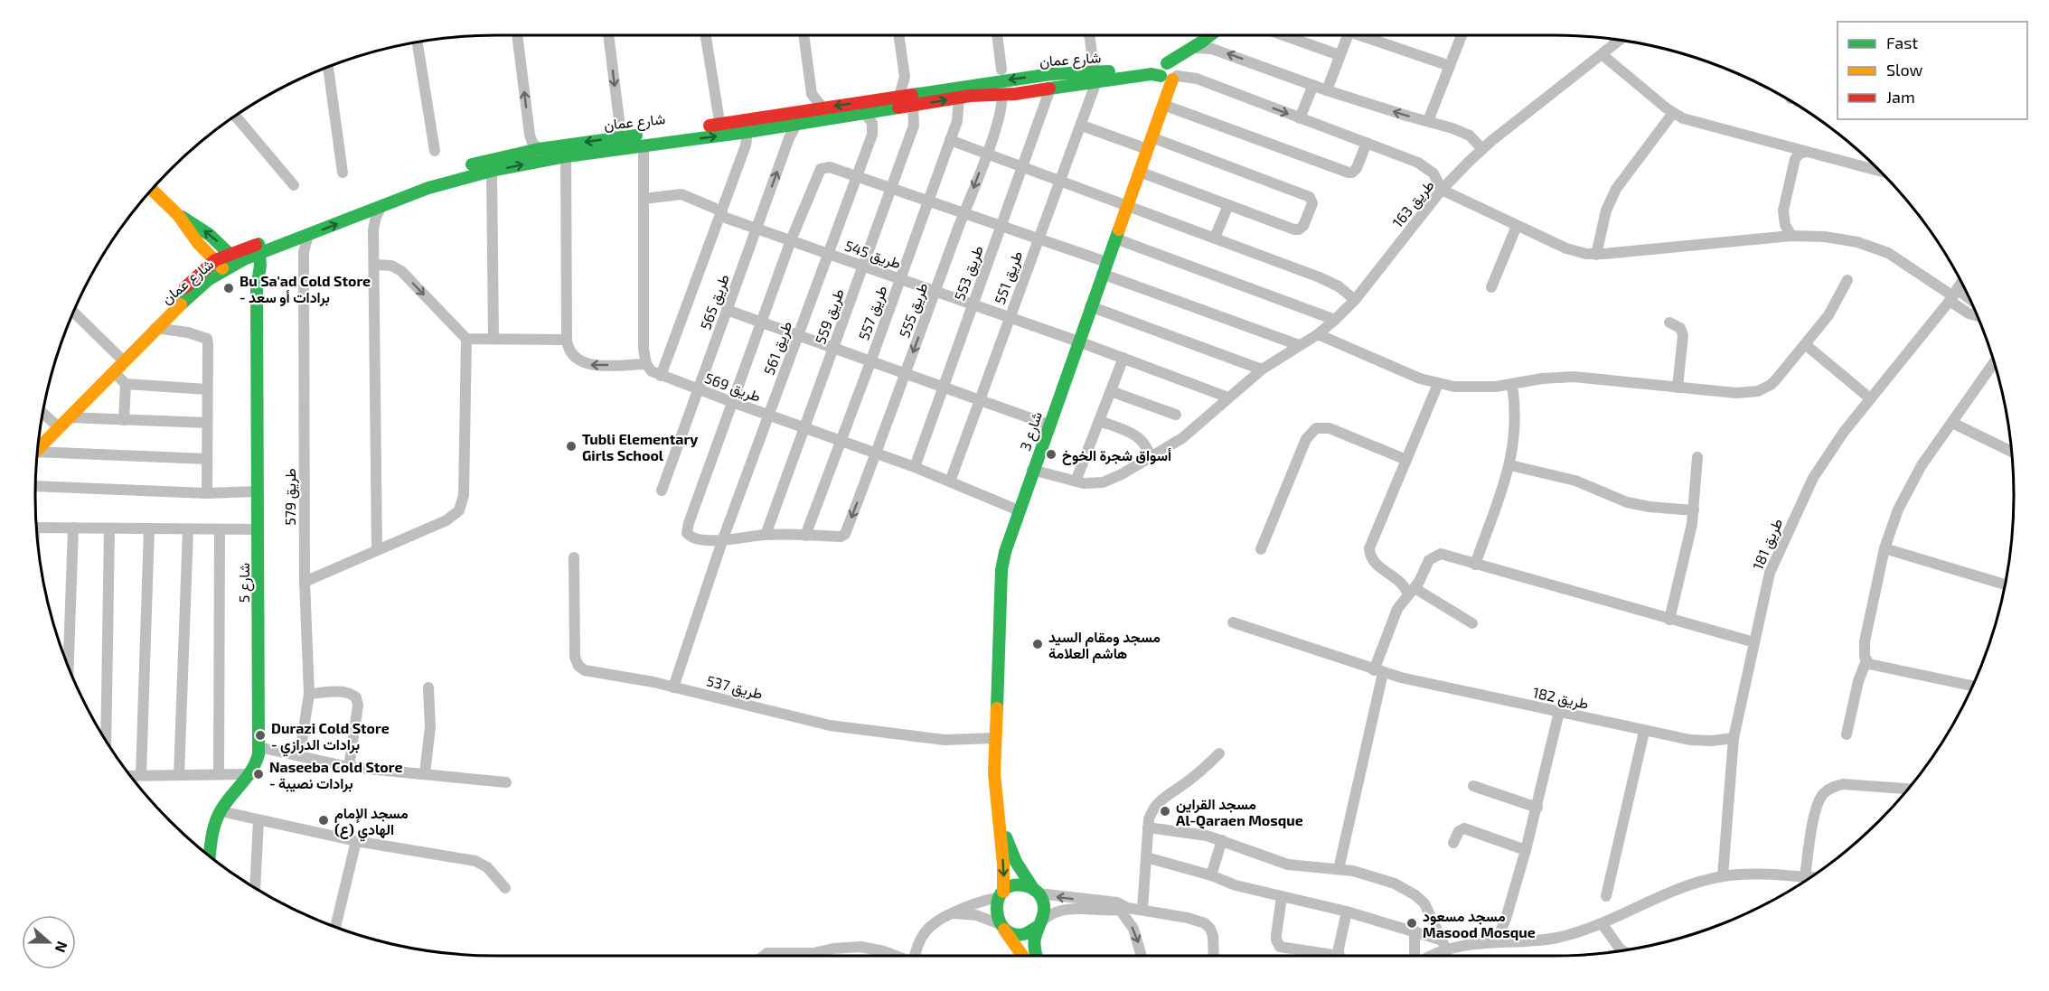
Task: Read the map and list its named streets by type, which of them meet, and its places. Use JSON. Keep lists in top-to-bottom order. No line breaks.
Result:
{"streets":{"street":["شارع عمان","طريق 163","طريق 545","طريق 553","طريق 551","طريق 565","طريق 555","طريق 557","طريق 559","طريق 561","طريق 569","شارع 3","طريق 579","طريق 181","شارع 5","طريق 537","طريق 182"]},"crossings":[["شارع عمان","طريق 553"],["شارع عمان","طريق 551"],["شارع عمان","طريق 565"],["شارع عمان","طريق 555"],["شارع عمان","طريق 557"],["شارع عمان","طريق 559"],["شارع عمان","طريق 561"],["شارع عمان","شارع 3"],["شارع عمان","طريق 579"],["شارع عمان","شارع 5"],["طريق 163","طريق 545"],["طريق 163","شارع 3"],["طريق 545","طريق 553"],["طريق 545","طريق 551"],["طريق 545","طريق 565"],["طريق 545","طريق 555"],["طريق 545","طريق 557"],["طريق 545","طريق 559"],["طريق 545","طريق 561"],["طريق 545","شارع 3"],["طريق 553","طريق 569"],["طريق 551","طريق 569"],["طريق 565","طريق 569"],["طريق 555","طريق 557"],["طريق 555","طريق 569"],["طريق 557","طريق 569"],["طريق 559","طريق 569"],["طريق 561","طريق 569"],["طريق 561","طريق 537"],["طريق 569","شارع 3"],["شارع 3","طريق 537"],["طريق 181","طريق 182"]],"one_way":["طريق 555"],"places":["Bu Sa'ad Cold Store - برادات أو سعد","Tubli Elementary Girls School","أسواق شجرة الخوخ","مسجد ومقام السيد هاشم العلامة","Durazi Cold Store - برادات الدرازي","Naseeba Cold Store - برادات نصيبة","مسجد القراين Al-Qaraen Mosque","مسجد الإمام الهادي (ع)","مسجد مسعود Masood Mosque"],"legend":["Fast","Slow","Jam"],"north":"right"}
